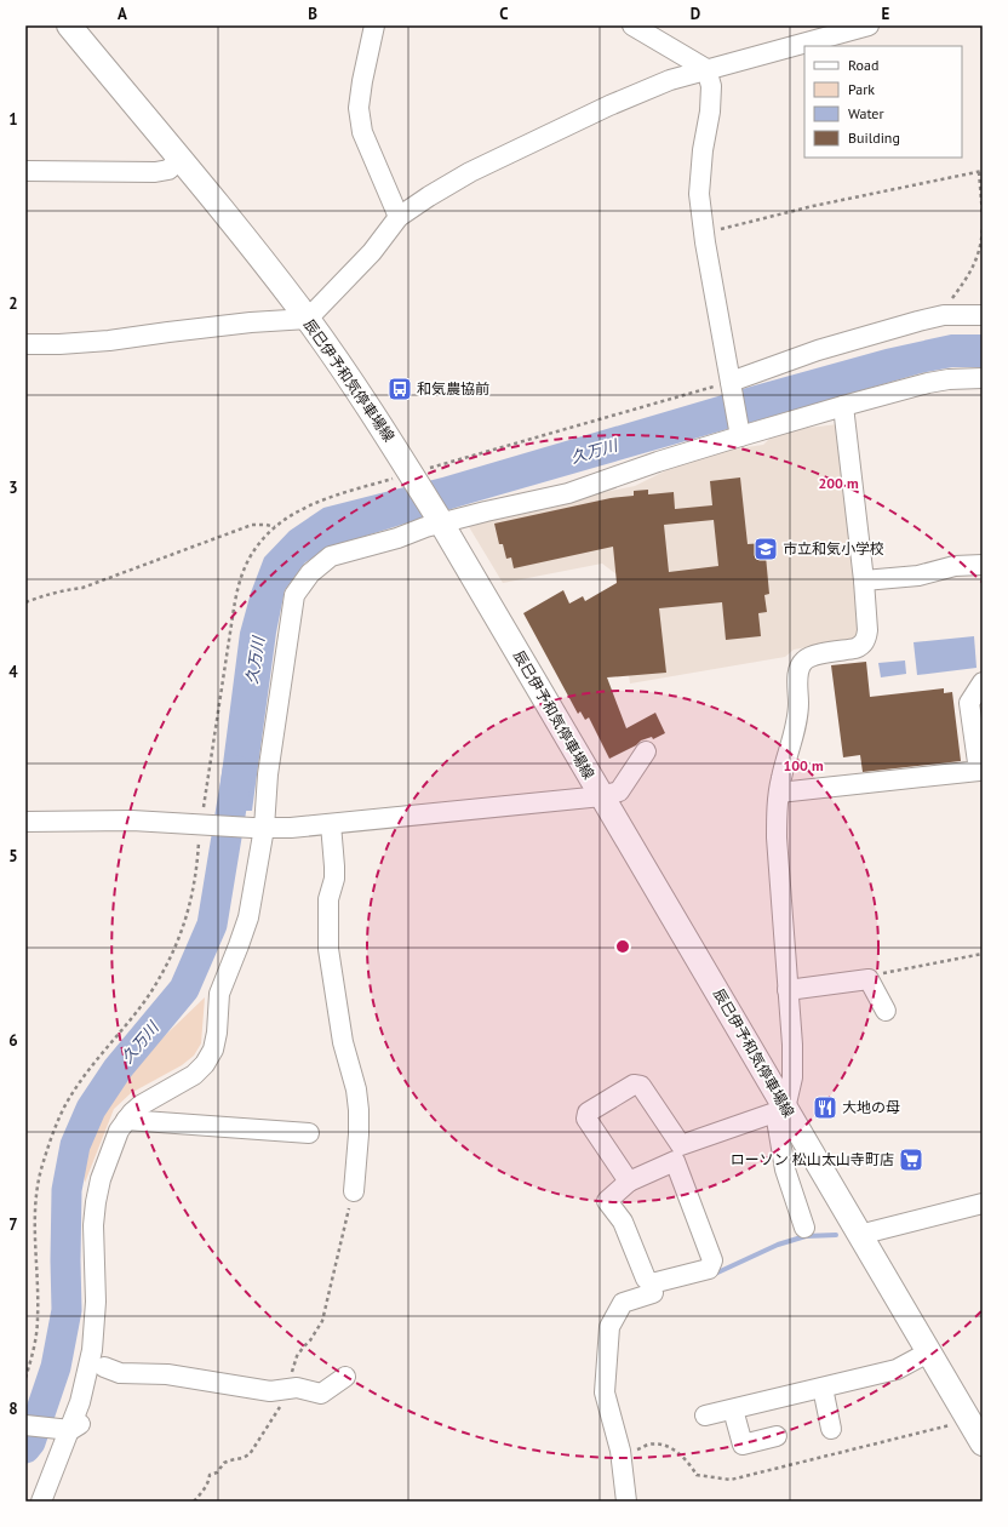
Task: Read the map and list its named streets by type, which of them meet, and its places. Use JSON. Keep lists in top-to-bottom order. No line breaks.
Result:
{"streets":{"main road":["辰巳伊予和気停車場線"]},"water":["久万川"],"places":{"bus stop":["和気農協前"],"school or university":["市立和気小学校"],"restaurant":["大地の母"],"supermarket":["ローソン 松山太山寺町店"]},"legend":["Road","Park","Water","Building"],"grid":{"columns":["A","B","C","D","E"],"rows":["1","2","3","4","5","6","7","8"]},"rings":["200 m","100 m"]}
